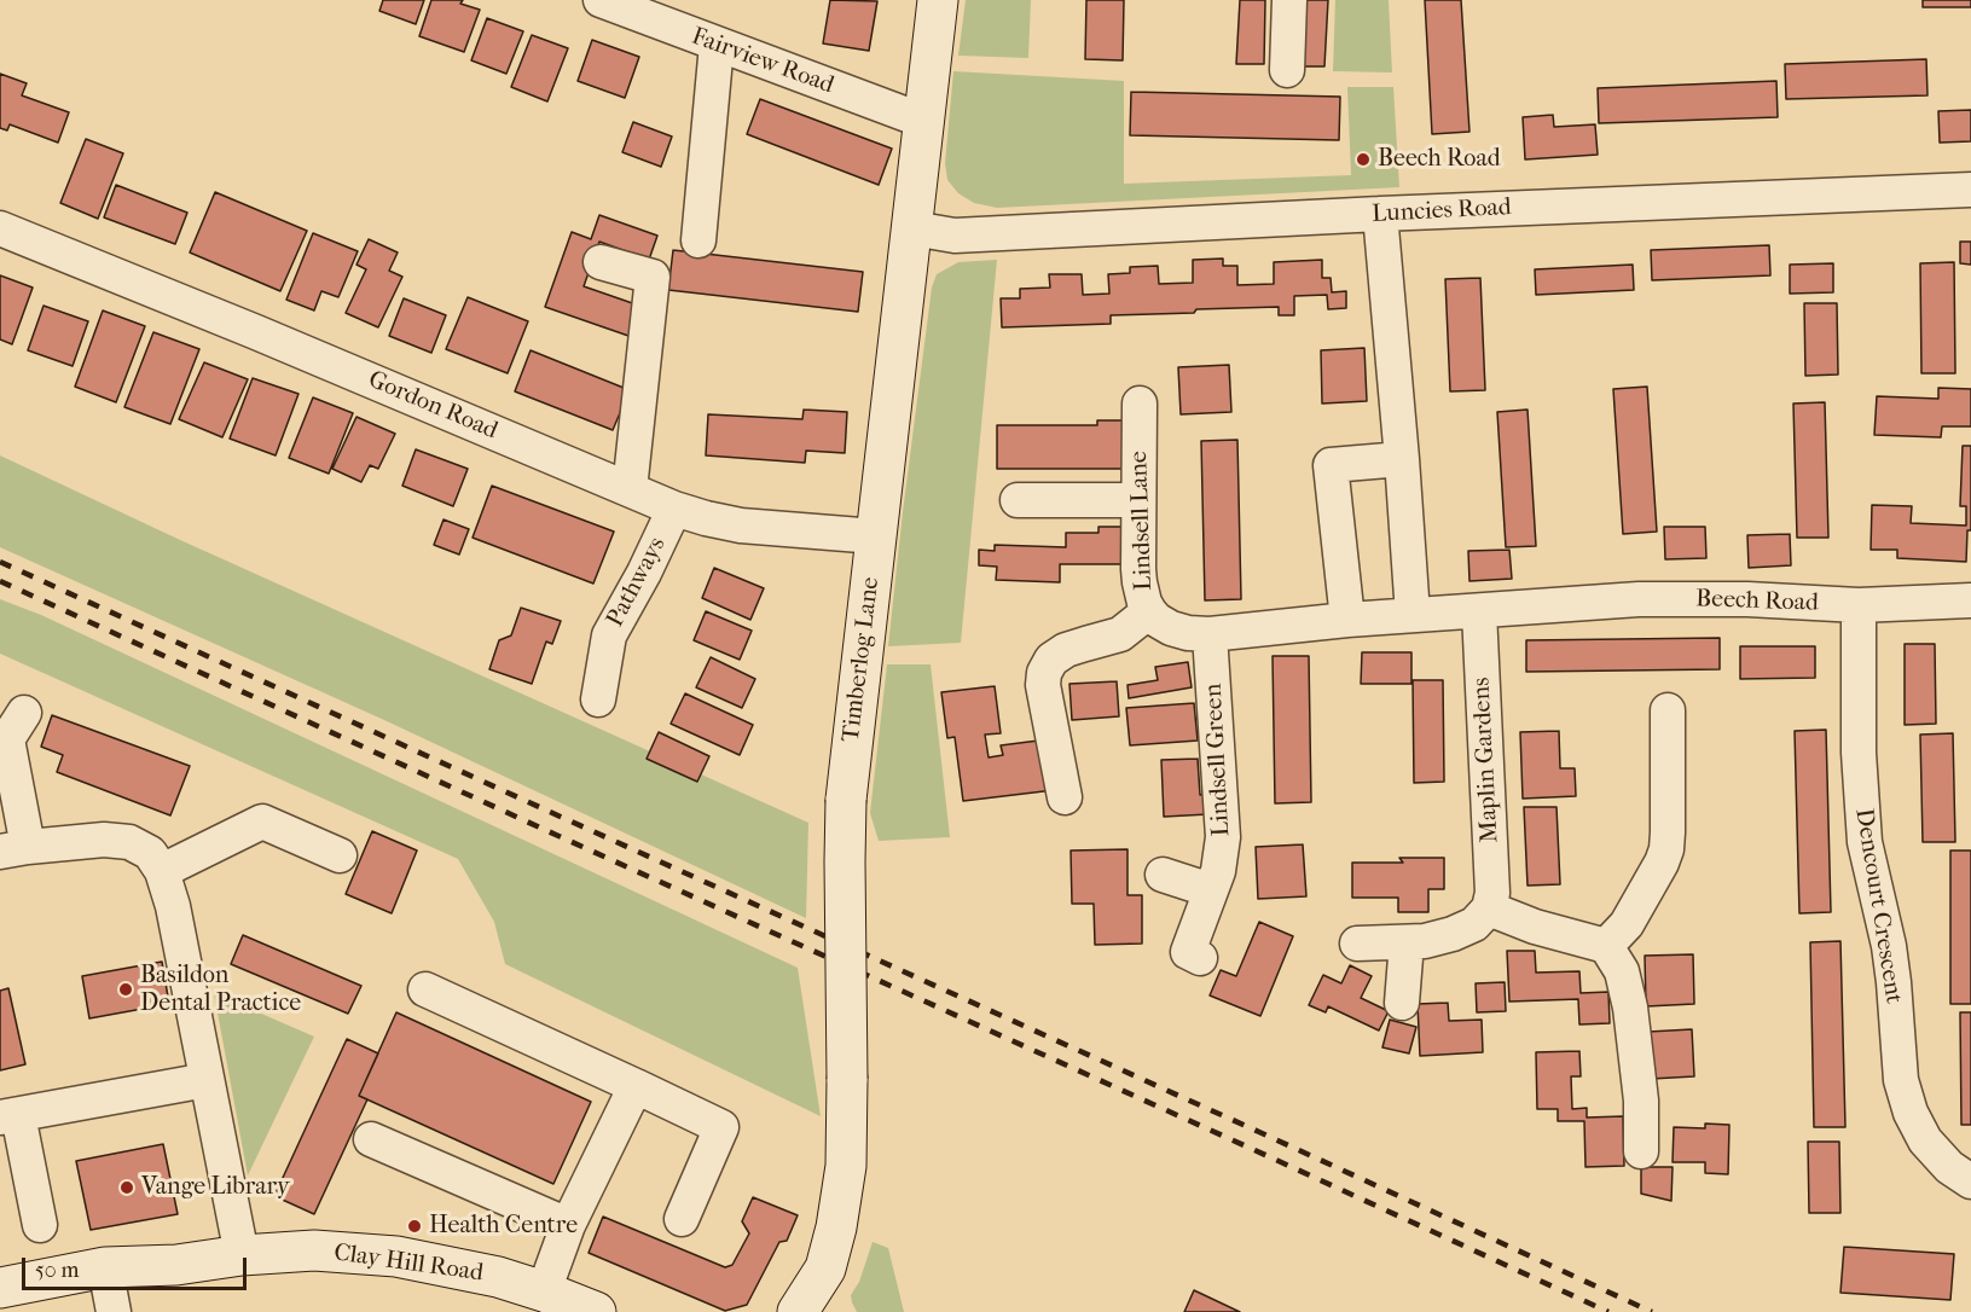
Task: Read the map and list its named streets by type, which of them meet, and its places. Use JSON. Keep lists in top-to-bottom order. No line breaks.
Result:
{"streets":{"main road":["Timberlog Lane","Clay Hill Road"],"street":["Fairview Road","Luncies Road","Gordon Road","Lindsell Lane","Pathways","Beech Road","Lindsell Green","Maplin Gardens","Dencourt Crescent"]},"crossings":[["Fairview Road","Timberlog Lane"],["Luncies Road","Timberlog Lane"],["Gordon Road","Pathways"],["Gordon Road","Timberlog Lane"],["Lindsell Lane","Beech Road"],["Lindsell Lane","Lindsell Green"],["Beech Road","Lindsell Green"],["Beech Road","Maplin Gardens"],["Beech Road","Dencourt Crescent"]],"places":["Beech Road","Basildon Dental Practice","Vange Library","Health Centre"],"scale_bar":"50 m"}
